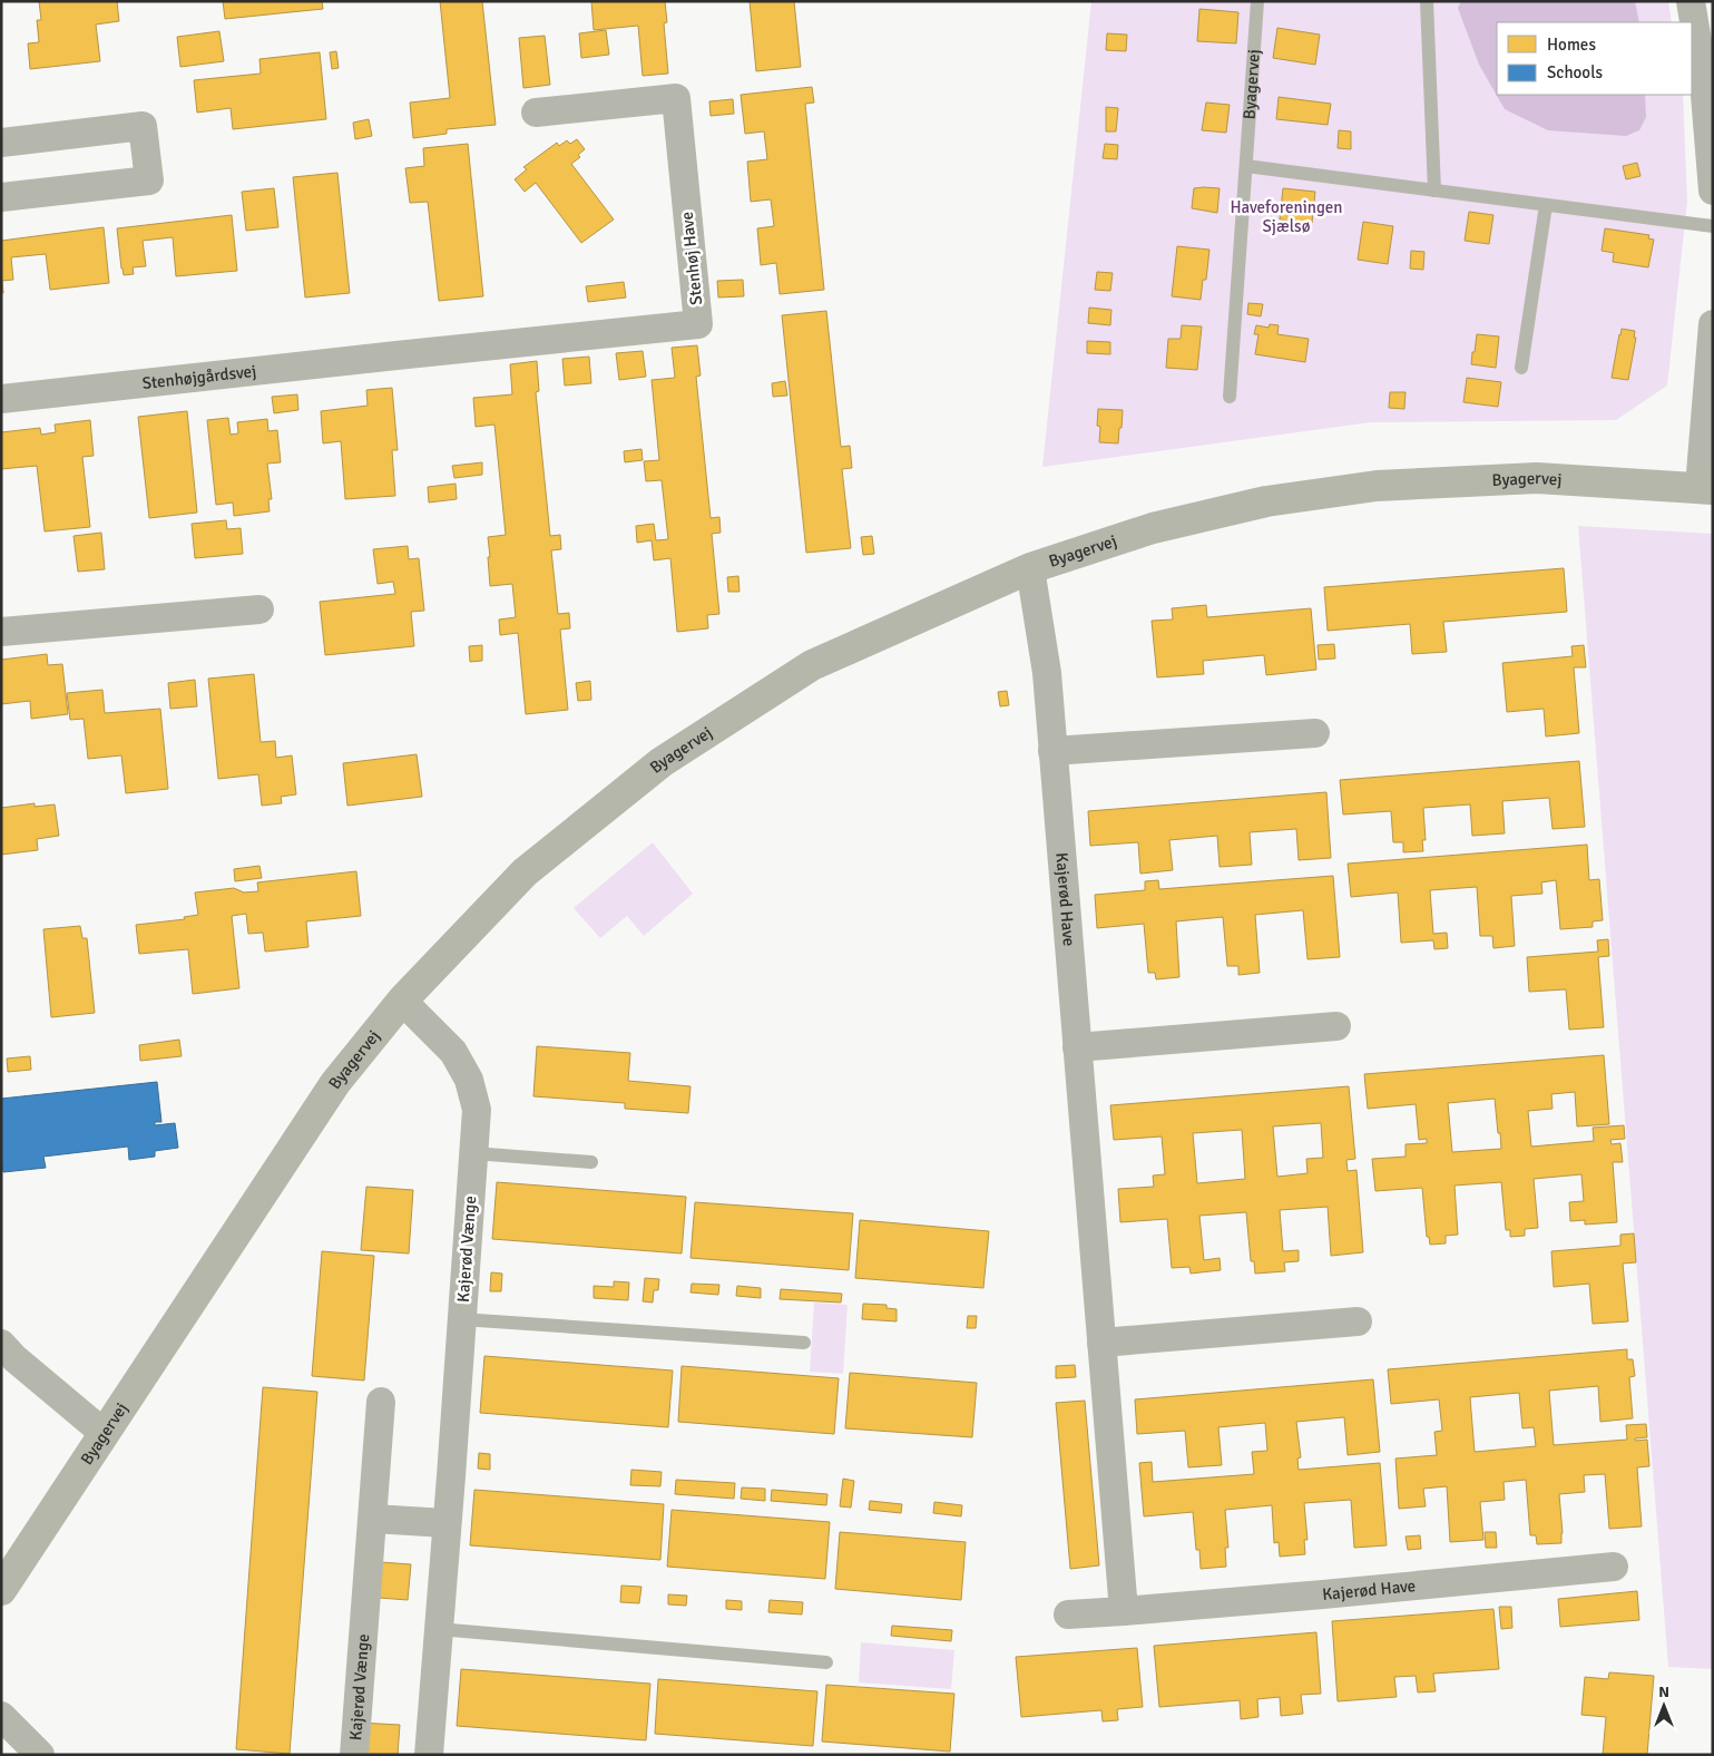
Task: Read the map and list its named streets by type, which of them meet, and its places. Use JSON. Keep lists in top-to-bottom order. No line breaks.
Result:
{"streets":{"street":["Byagervej","Stenhøj Have","Stenhøjgårdsvej","Kajerød Have","Kajerød Vænge"]},"crossings":[["Byagervej","Kajerød Have"],["Byagervej","Kajerød Vænge"],["Stenhøj Have","Stenhøjgårdsvej"]],"parks":["Haveforeningen Sjælsø"],"legend":["Homes","Schools"],"north":"top"}
